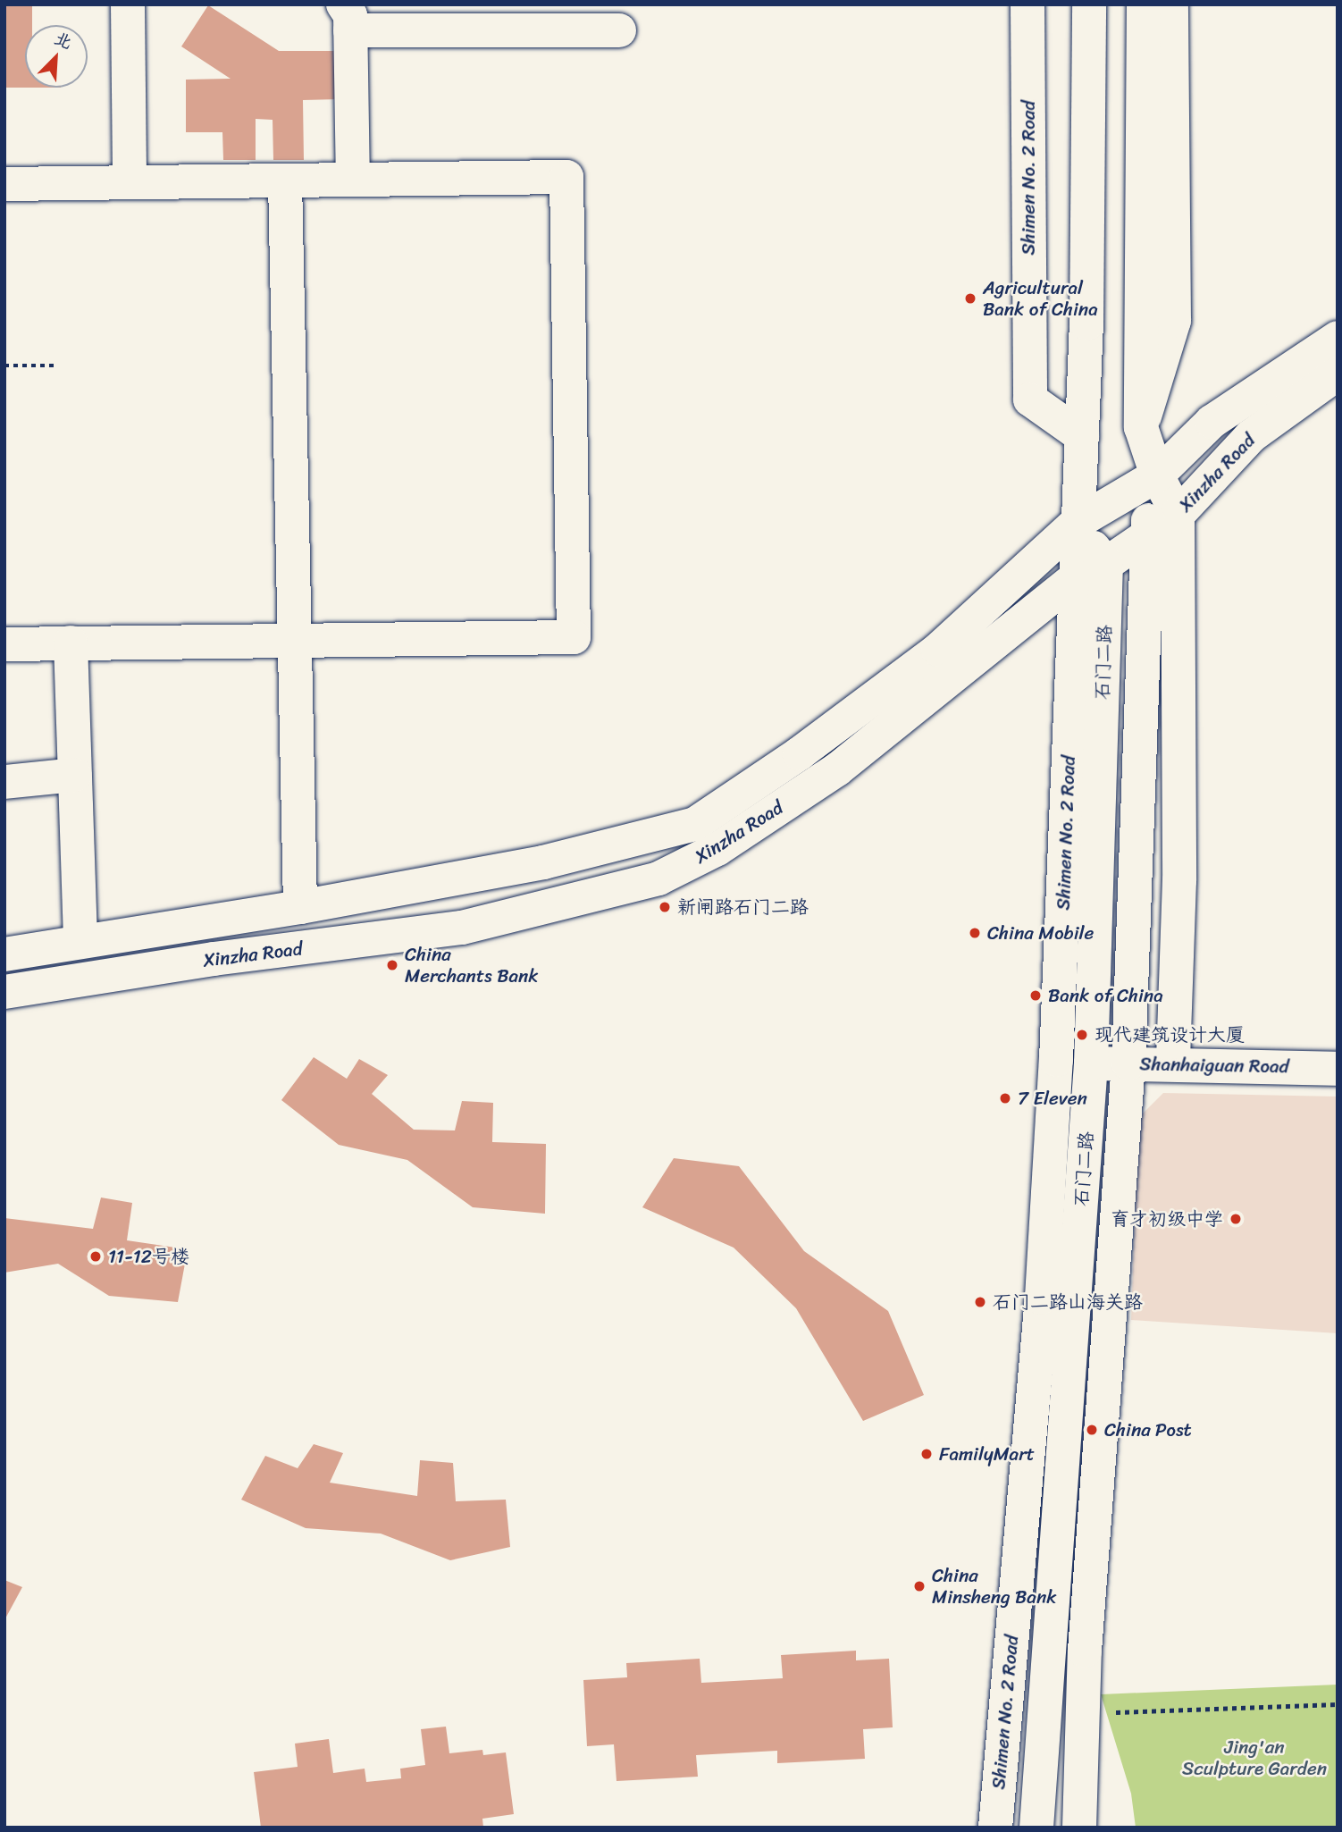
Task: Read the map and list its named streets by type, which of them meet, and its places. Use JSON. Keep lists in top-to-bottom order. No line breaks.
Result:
{"streets":{"main road":["Shimen No. 2 Road","Xinzha Road","石门二路","Shanhaiguan Road"]},"crossings":[["Shimen No. 2 Road","Xinzha Road"],["Shimen No. 2 Road","石门二路"],["Xinzha Road","石门二路"],["石门二路","Shanhaiguan Road"]],"parks":["Jing'an Sculpture Garden"],"places":["Agricultural Bank of China","新闸路石门二路","China Mobile","China Merchants Bank","Bank of China","现代建筑设计大厦","7 Eleven","育才初级中学","11-12号楼","石门二路山海关路","China Post","FamilyMart","China Minsheng Bank"],"north":"top right"}
